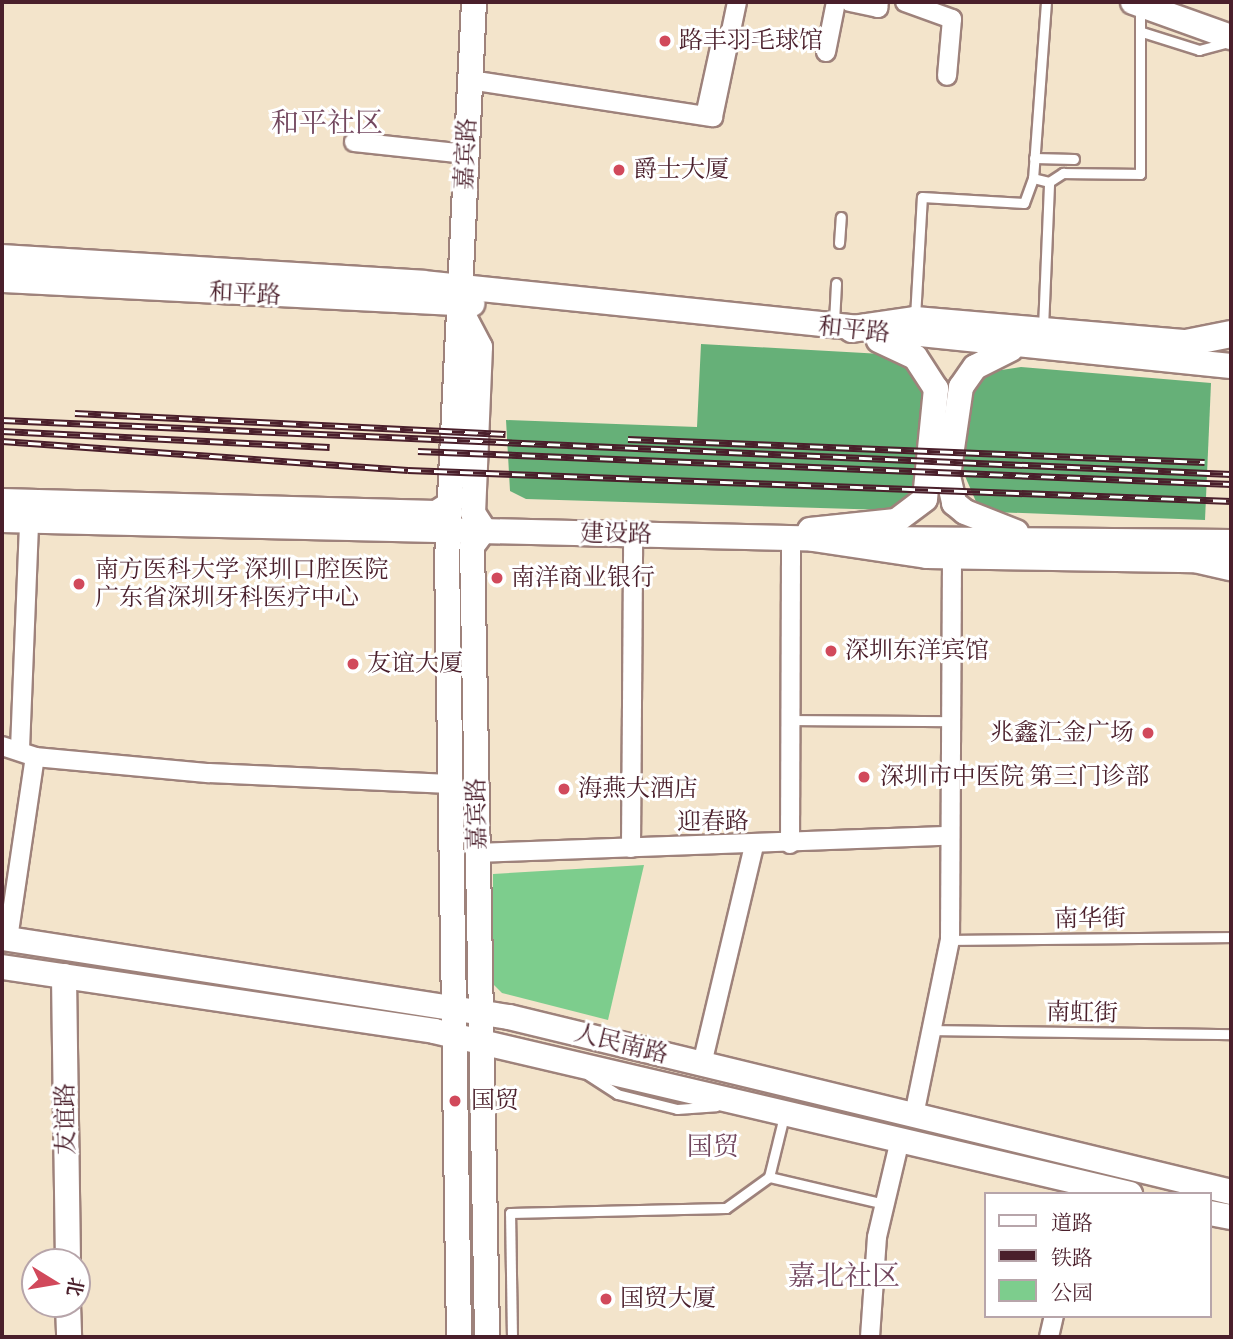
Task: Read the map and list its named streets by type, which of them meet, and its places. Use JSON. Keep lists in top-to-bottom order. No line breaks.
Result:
{"streets":{"main road":["嘉宾路","和平路","建设路","人民南路","友谊路"],"street":["迎春路"],"lane":["南华街","南虹街"]},"crossings":[["嘉宾路","和平路"],["嘉宾路","建设路"],["嘉宾路","迎春路"],["嘉宾路","人民南路"],["人民南路","友谊路"]],"districts":["和平社区","国贸","嘉北社区"],"places":["路丰羽毛球馆","爵士大厦","南洋商业银行","南方医科大学 深圳口腔医院 广东省深圳牙科医疗中心","深圳东洋宾馆","友谊大厦","兆鑫汇金广场","深圳市中医院 第三门诊部","海燕大酒店","国贸","国贸大厦"],"legend":["道路","铁路","公园"],"north":"right"}
